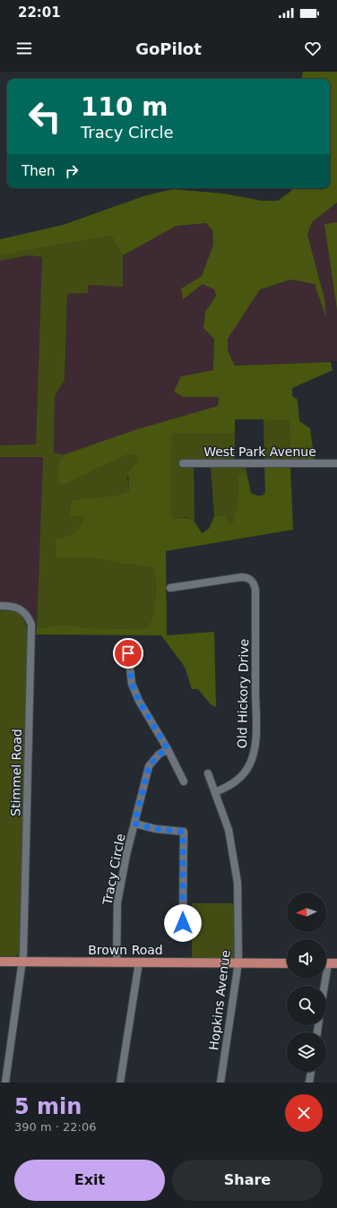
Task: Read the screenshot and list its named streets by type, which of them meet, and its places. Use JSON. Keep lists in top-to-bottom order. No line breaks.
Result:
{"streets":{"main road":["Brown Road"],"street":["West Park Avenue","Old Hickory Drive","Stimmel Road","Tracy Circle","Hopkins Avenue"]},"crossings":[["Old Hickory Drive","Hopkins Avenue"],["Stimmel Road","Brown Road"],["Tracy Circle","Brown Road"],["Brown Road","Hopkins Avenue"]],"north":"left","page":{"status":"22:01","header":"GoPilot","turn":["110 m","Tracy Circle"],"then":"Then","heading":["5 min","390 m · 22:06"],"buttons":["Exit","Share"]}}
